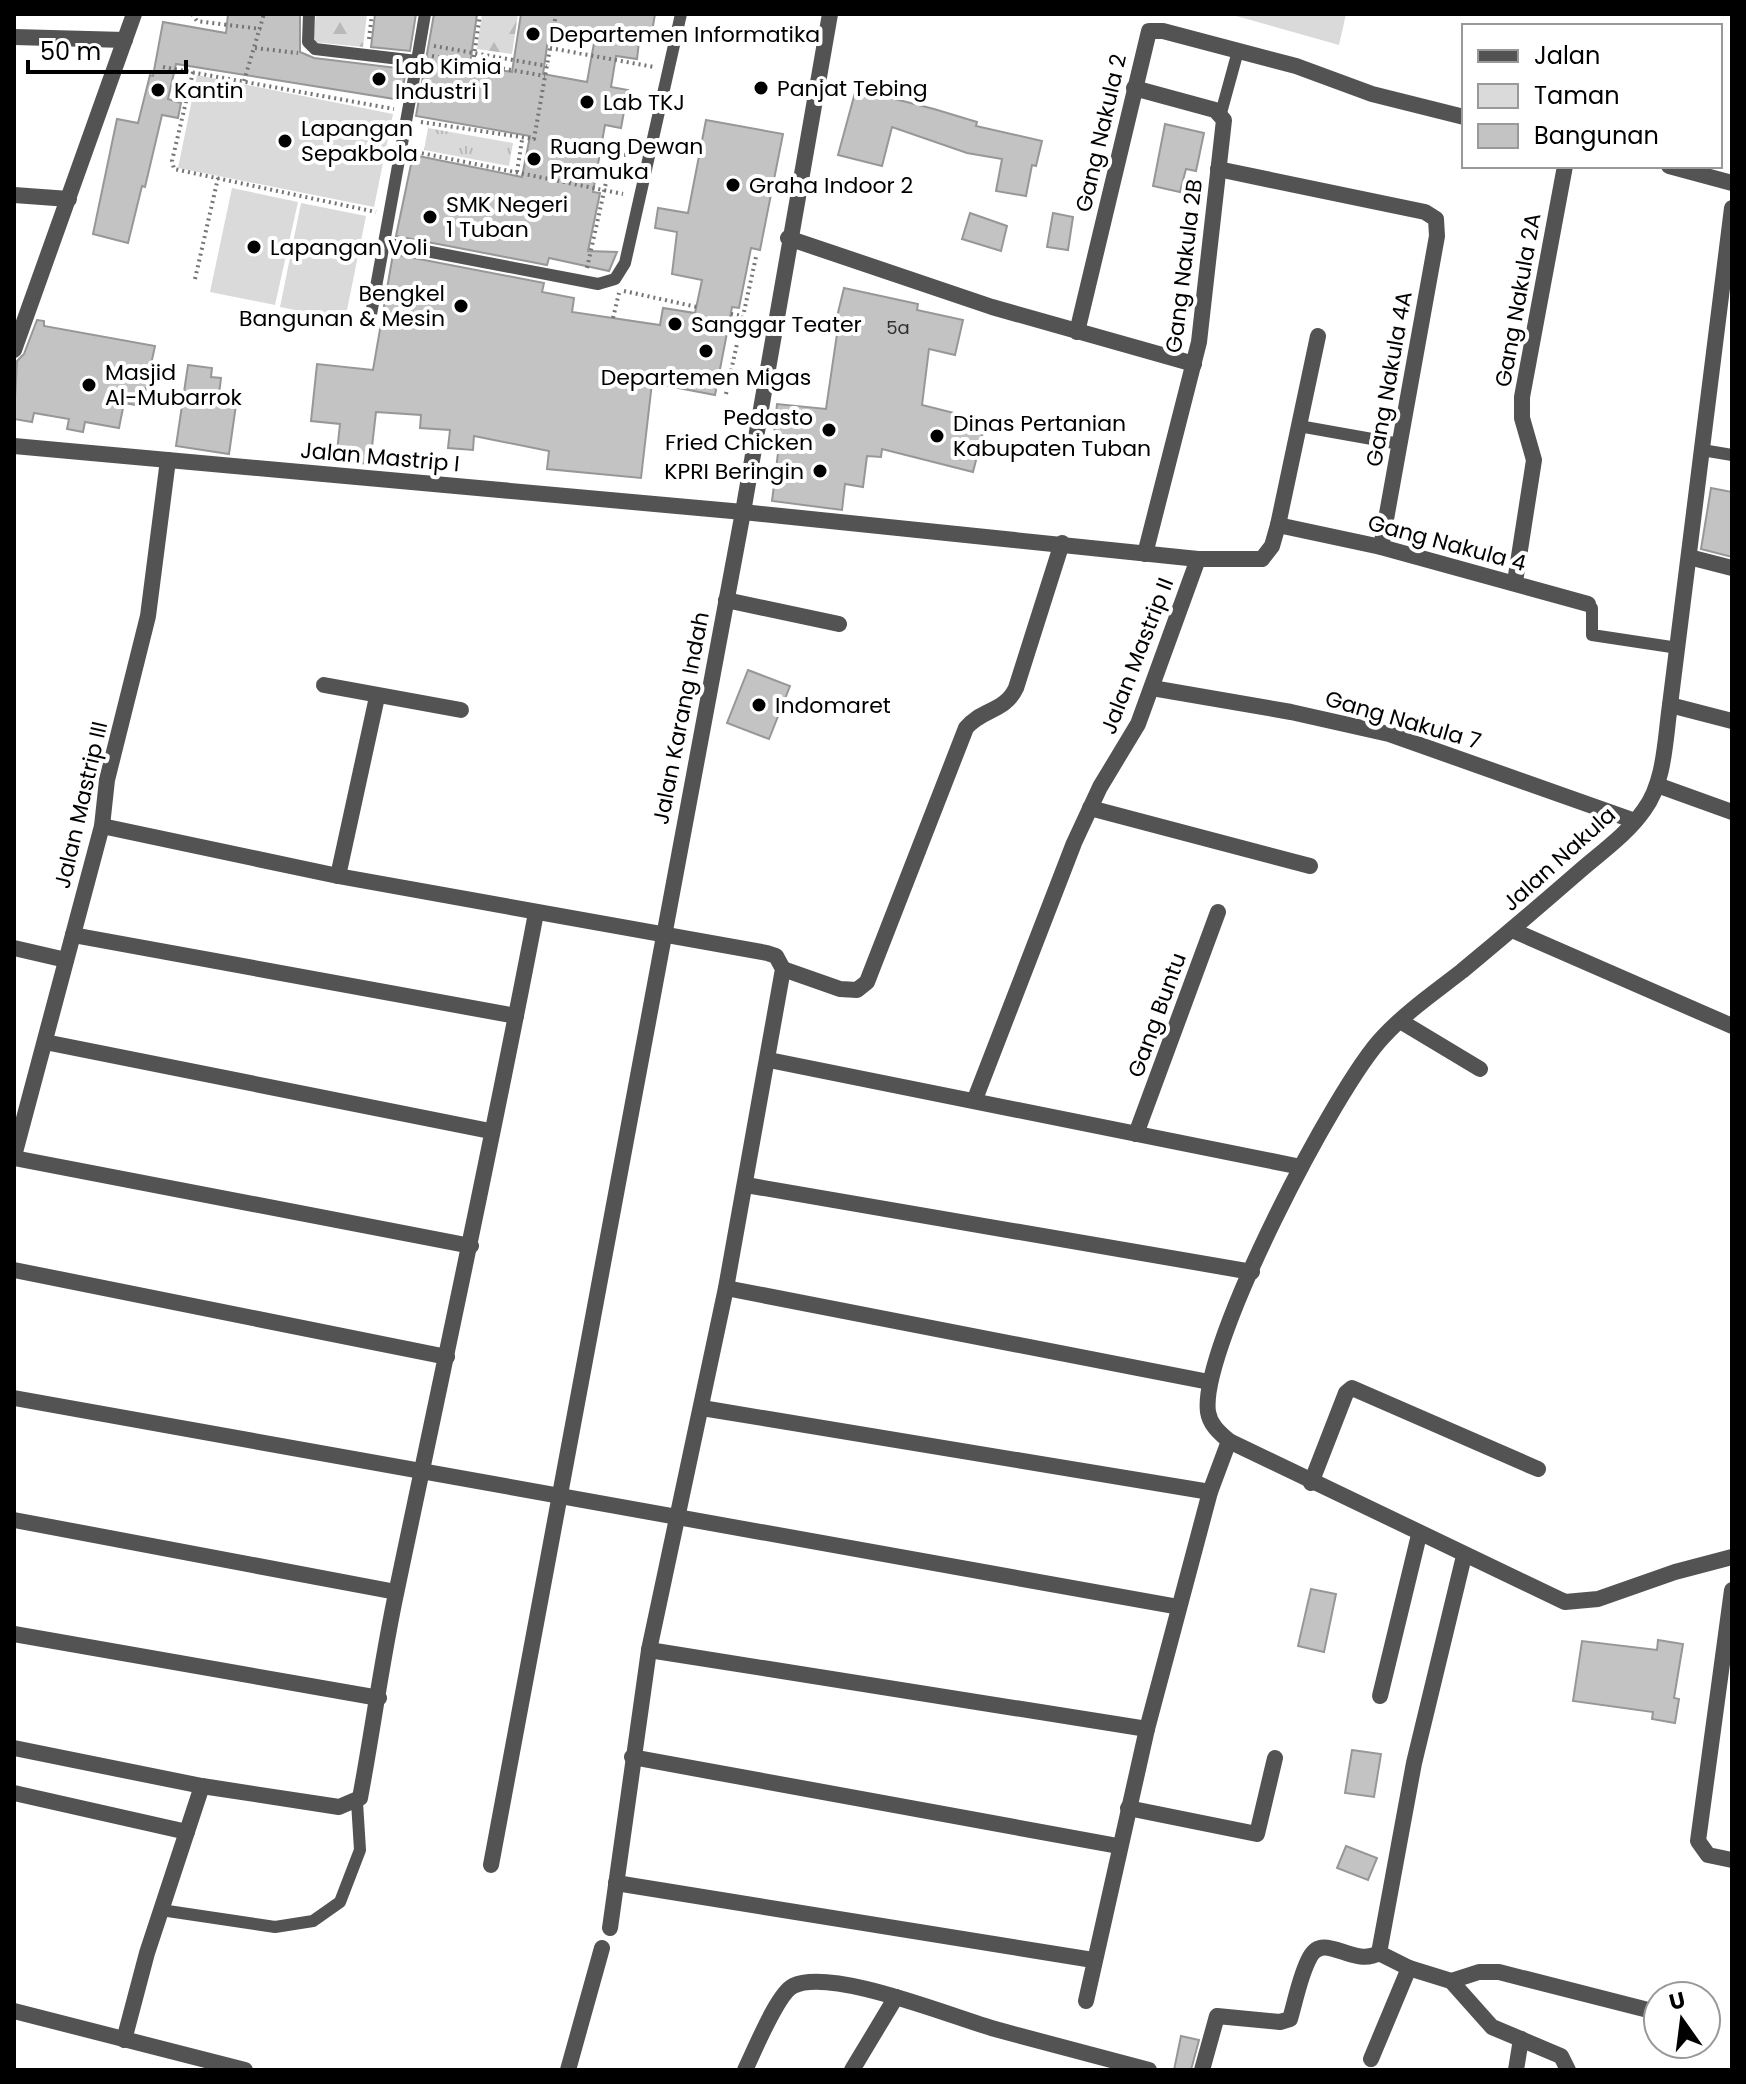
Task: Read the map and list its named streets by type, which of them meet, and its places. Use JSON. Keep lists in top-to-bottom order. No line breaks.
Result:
{"streets":{"street":["Gang Nakula 2","Gang Nakula 2B","Gang Nakula 2A","Gang Nakula 4A","Jalan Mastrip I","Gang Nakula 4","Jalan Mastrip II","Jalan Karang Indah","Gang Nakula 7","Jalan Mastrip III","Jalan Nakula","Gang Buntu"]},"crossings":[["Gang Nakula 2B","Gang Nakula 4A"],["Gang Nakula 2B","Jalan Mastrip II"],["Gang Nakula 2A","Gang Nakula 4"],["Gang Nakula 4A","Gang Nakula 4"],["Jalan Mastrip I","Jalan Mastrip II"],["Jalan Mastrip I","Jalan Karang Indah"],["Jalan Mastrip I","Jalan Mastrip III"],["Gang Nakula 4","Jalan Nakula"],["Jalan Mastrip II","Jalan Karang Indah"],["Jalan Mastrip II","Gang Nakula 7"],["Gang Nakula 7","Jalan Nakula"]],"places":["Departemen Informatika","Lab Kimia Industri 1","Panjat Tebing","Kantin","Lab TKJ","Lapangan Sepakbola","Ruang Dewan Pramuka","Graha Indoor 2","SMK Negeri 1 Tuban","Lapangan Voli","Bengkel Bangunan & Mesin","Sanggar Teater","Departemen Migas","Masjid Al-Mubarrok","Pedasto Fried Chicken","Dinas Pertanian Kabupaten Tuban","KPRI Beringin","Indomaret"],"house_numbers":["5a"],"legend":["Jalan","Taman","Bangunan"],"scale_bar":"50 m","north":"top"}
